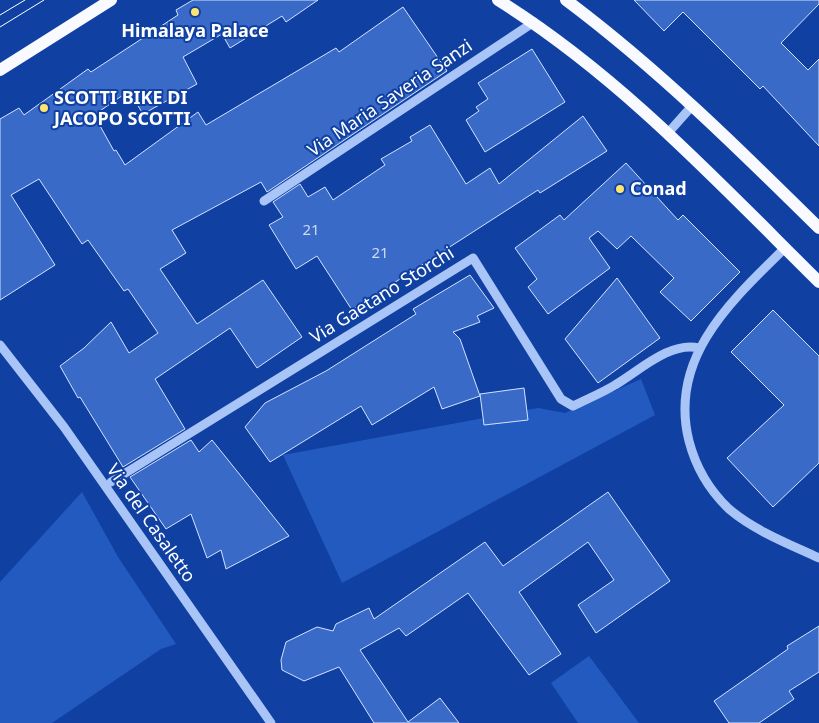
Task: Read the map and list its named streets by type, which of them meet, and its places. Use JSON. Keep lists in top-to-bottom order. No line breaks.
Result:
{"streets":{"street":["Via Maria Saveria Sanzi","Via Gaetano Storchi","Via del Casaletto"]},"places":["Himalaya Palace","SCOTTI BIKE DI JACOPO SCOTTI","Conad"],"house_numbers":["21","21"]}
